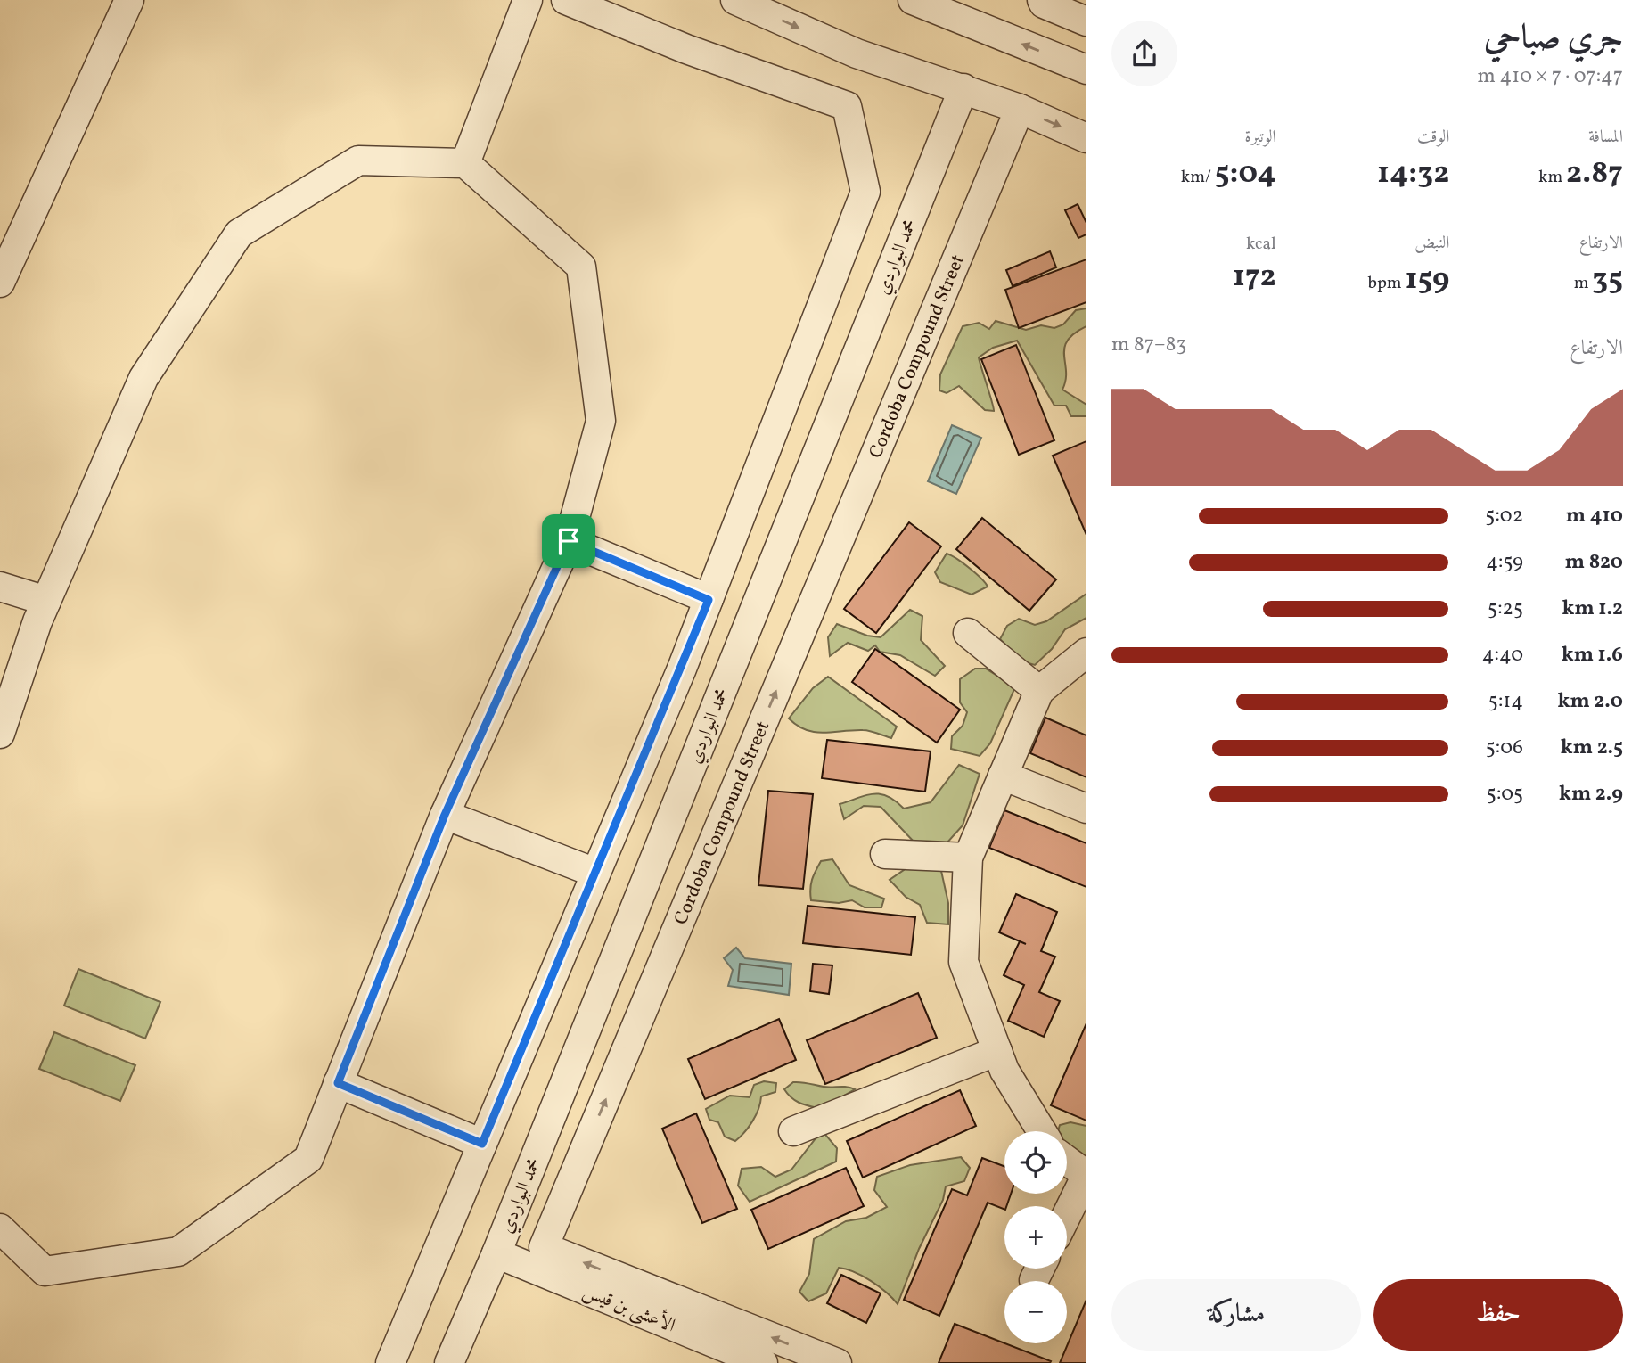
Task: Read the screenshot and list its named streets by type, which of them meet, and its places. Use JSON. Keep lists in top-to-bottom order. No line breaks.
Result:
{"streets":{"street":["محمد البواردي","Cordoba Compound Street","الأعشى بن قيس"]},"crossings":[["محمد البواردي","الأعشى بن قيس"]],"page":{"heading":["جري صباحي","07:47 · 7 × 410 m"],"stats":[["المسافة","2.87 km"],["الوقت","14:32"],["الوتيرة","5:04 /km"],["الارتفاع","35 m"],["النبض","159 bpm"],["kcal","172"]],"chart":["الارتفاع","83–87 m"],"list":[{"name":"410 m","note":"5:02"},{"name":"820 m","note":"4:59"},{"name":"1.2 km","note":"5:25"},{"name":"1.6 km","note":"4:40"},{"name":"2.0 km","note":"5:14"},{"name":"2.5 km","note":"5:06"},{"name":"2.9 km","note":"5:05"}],"map_buttons":["+","−"],"buttons":["حفظ","مشاركة"]}}
